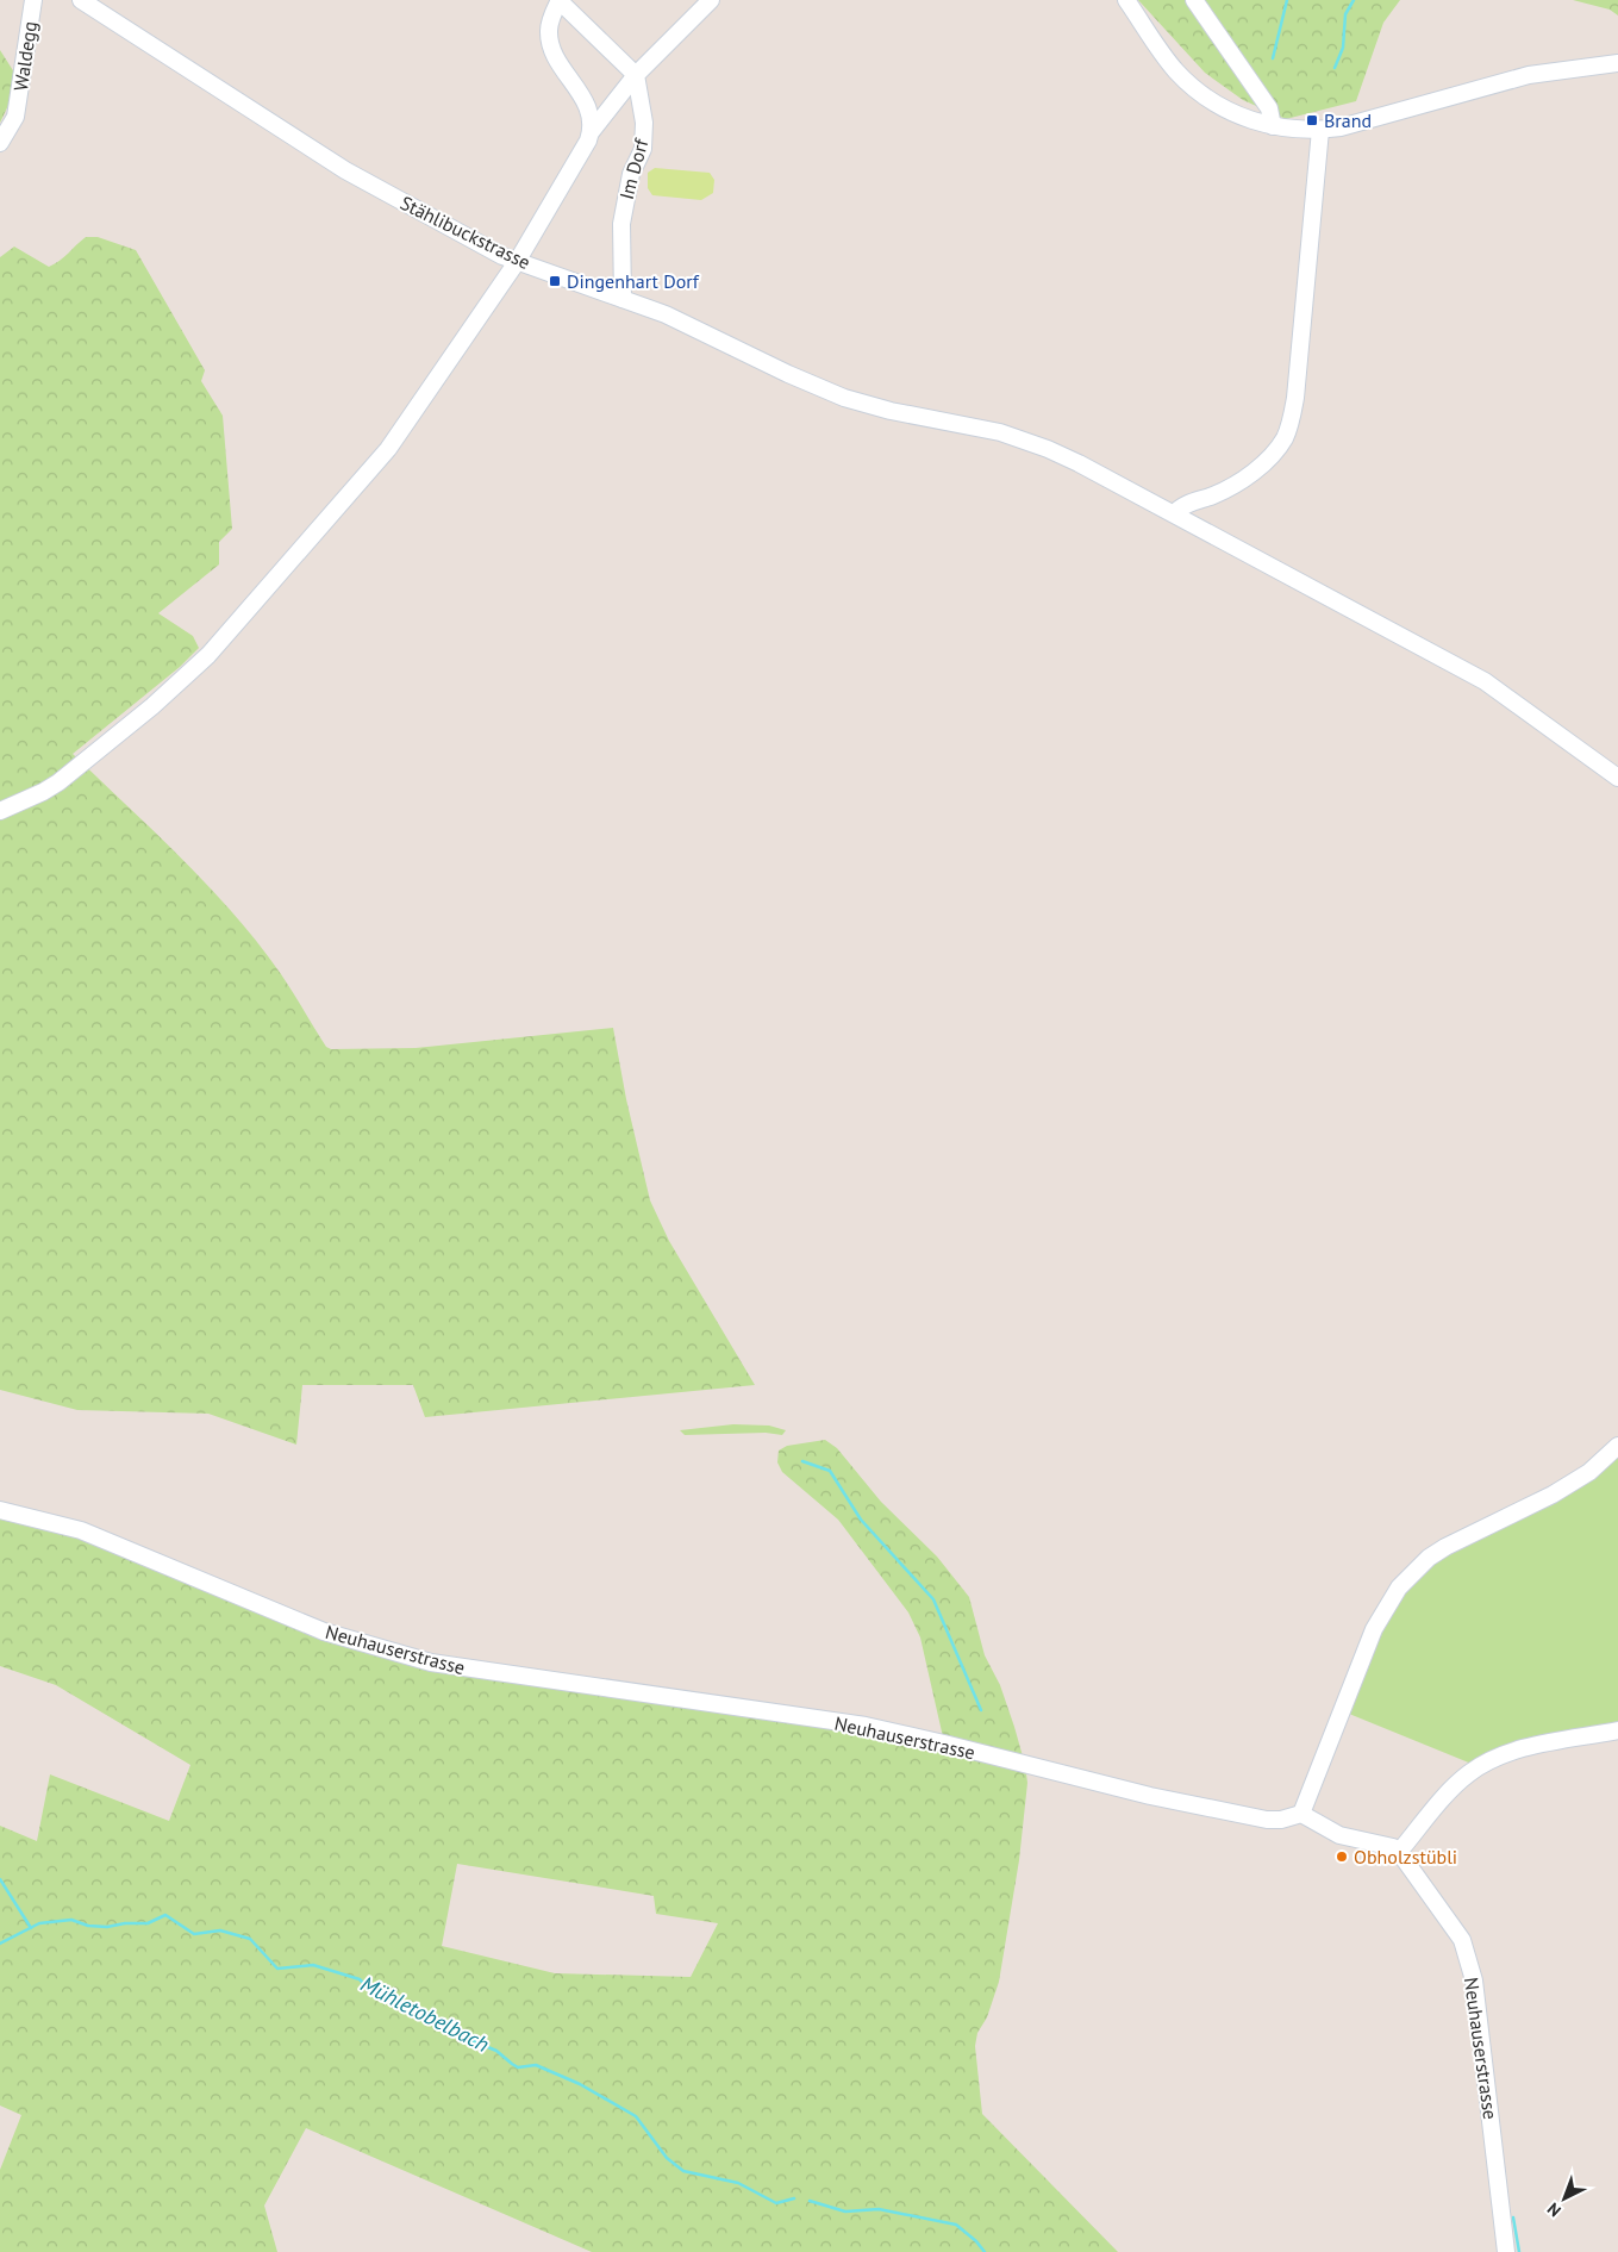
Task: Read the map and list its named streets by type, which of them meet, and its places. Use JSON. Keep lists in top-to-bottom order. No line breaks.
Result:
{"streets":{"street":["Waldegg","Im Dorf","Stählibuckstrasse","Neuhauserstrasse"]},"crossings":[["Im Dorf","Stählibuckstrasse"]],"water":["Mühletobelbach"],"places":{"transit":["Brand","Dingenhart Dorf"],"other":["Obholzstübli"]},"north":"bottom left"}
